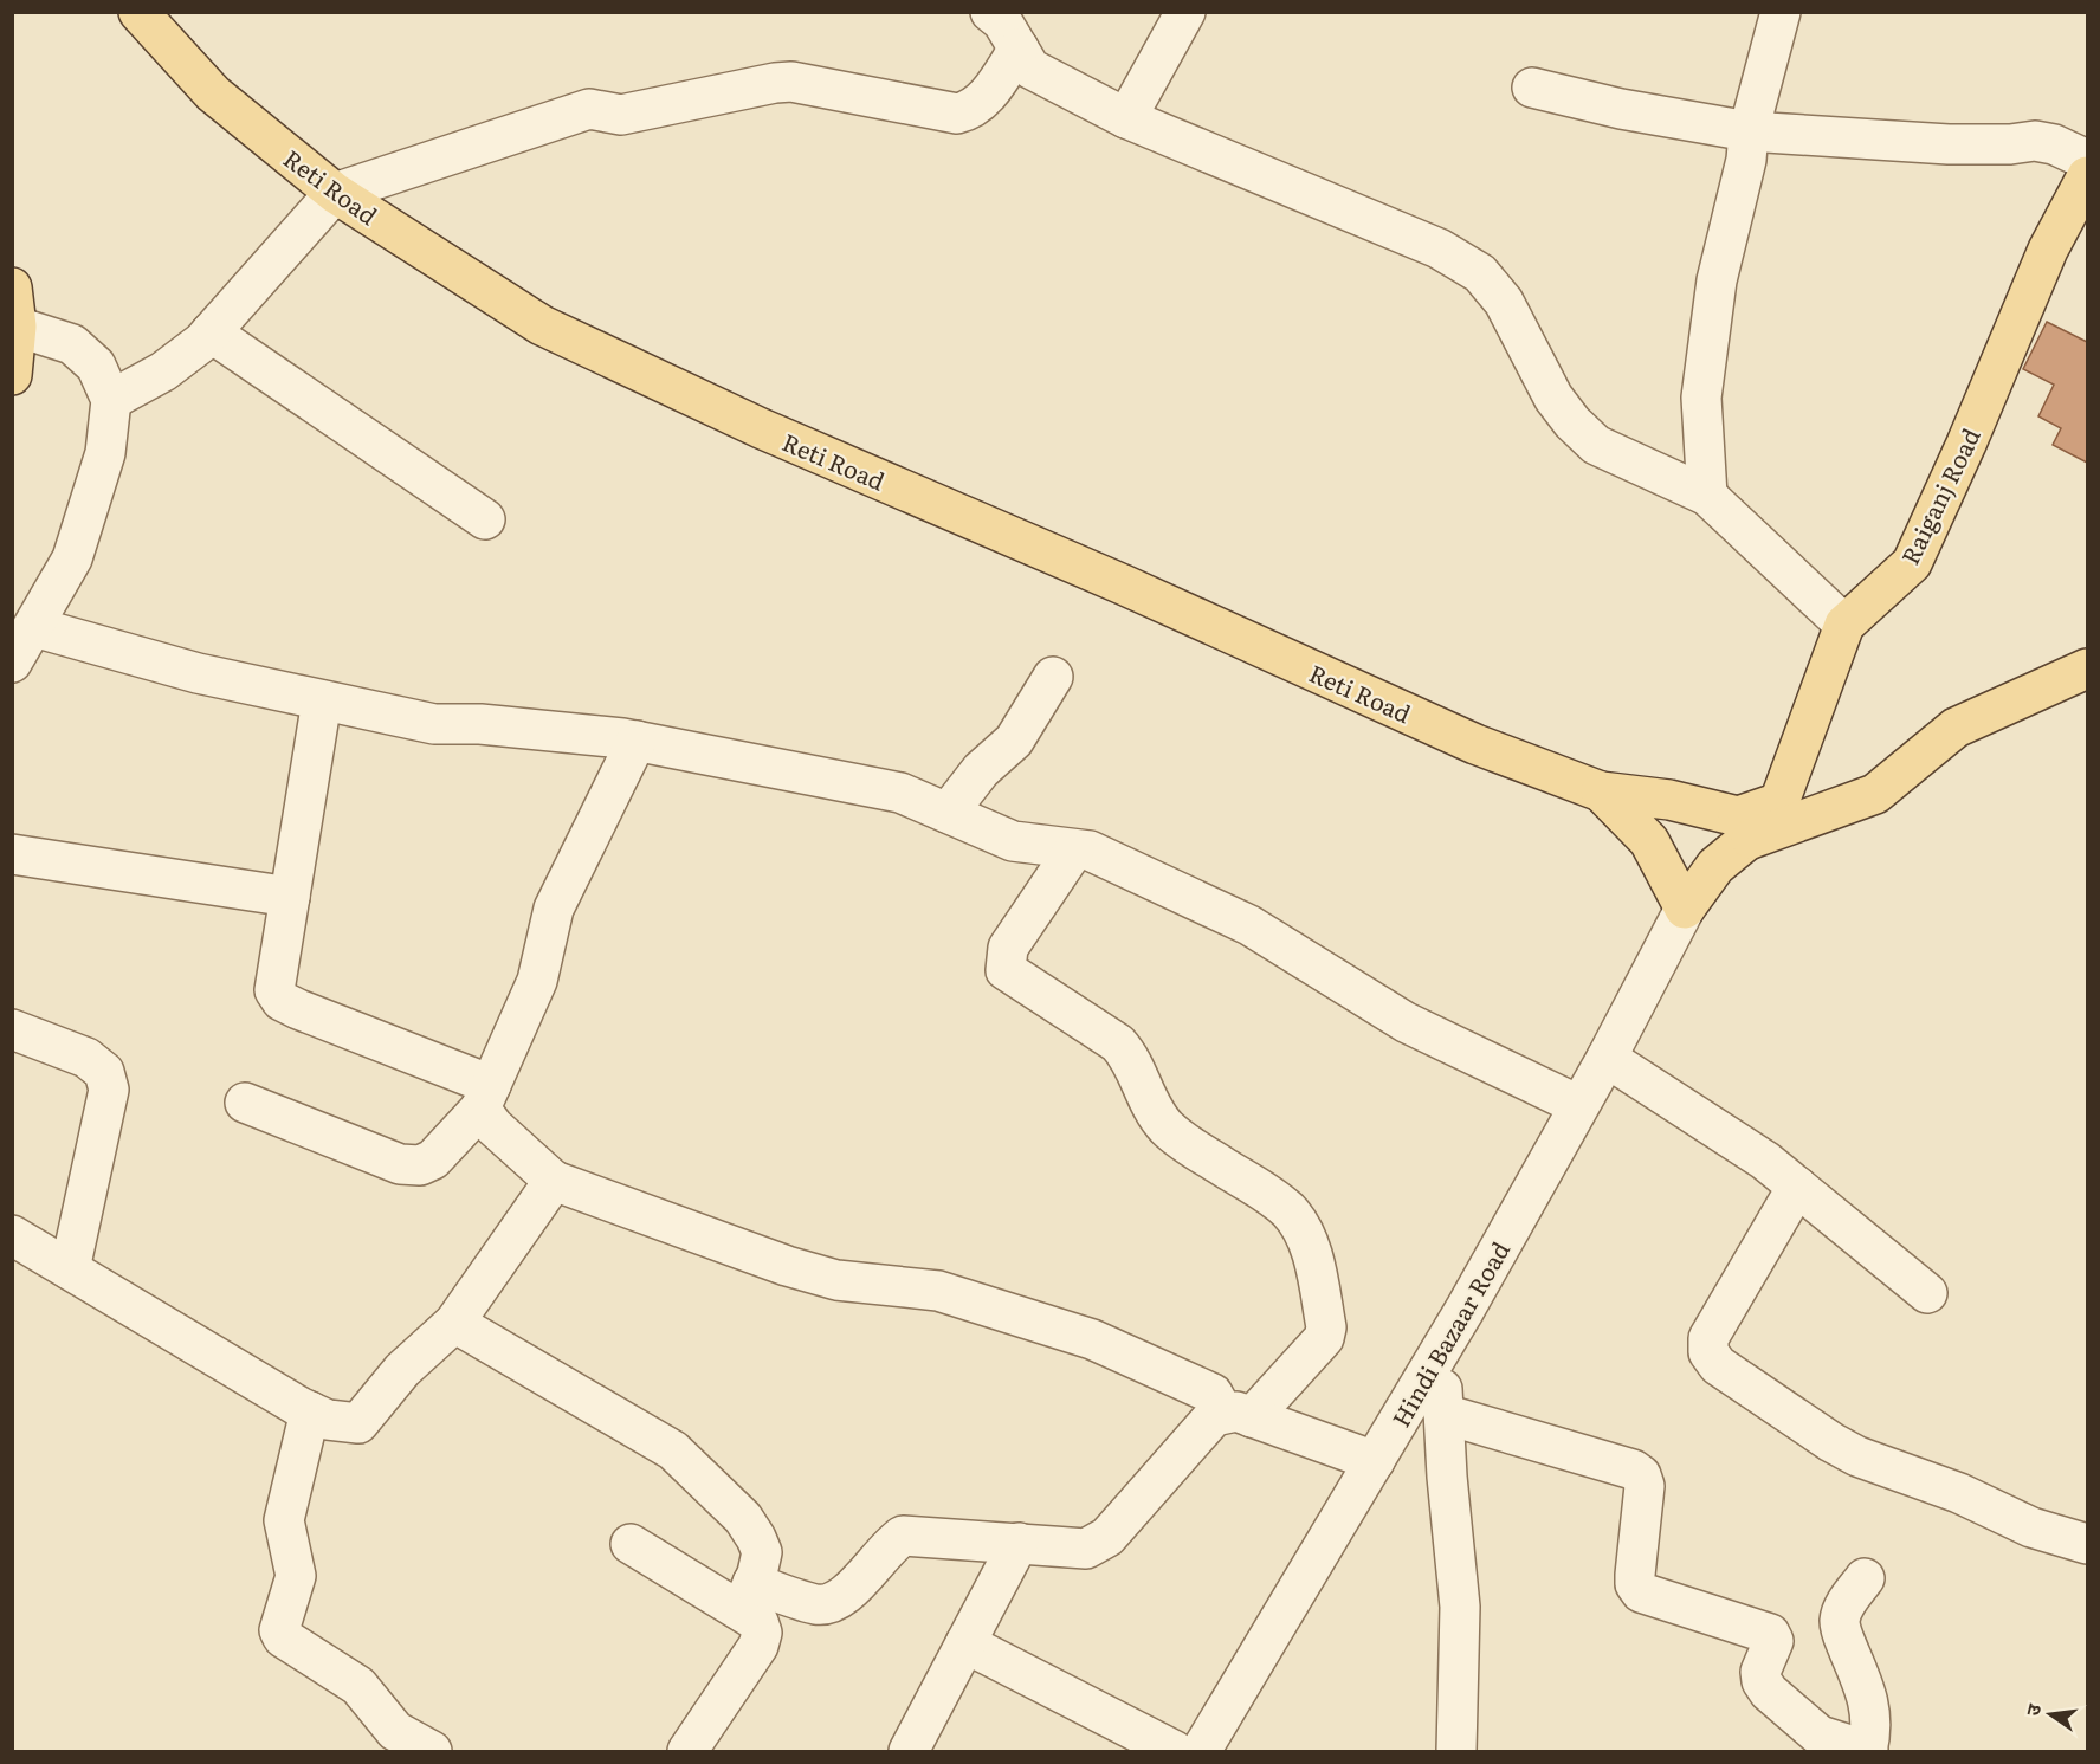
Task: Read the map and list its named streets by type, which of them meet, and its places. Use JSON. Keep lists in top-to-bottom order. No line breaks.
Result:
{"streets":{"main road":["Reti Road","Raiganj Road"],"street":["Hindi Bazaar Road"]},"north":"left"}
